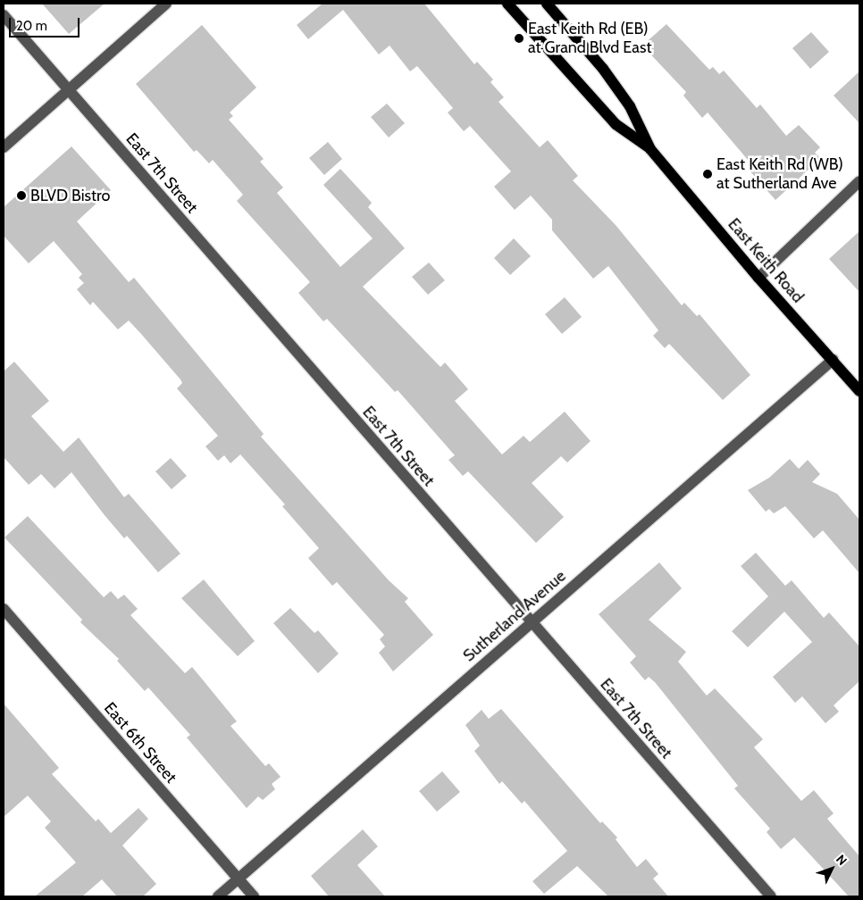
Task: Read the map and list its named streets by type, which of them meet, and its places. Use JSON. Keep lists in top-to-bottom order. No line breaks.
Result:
{"streets":{"main road":["East Keith Road"],"street":["East 7th Street","Sutherland Avenue","East 6th Street"]},"crossings":[["East 7th Street","Sutherland Avenue"],["East Keith Road","Sutherland Avenue"],["Sutherland Avenue","East 6th Street"]],"places":["East Keith Rd (EB) at Grand Blvd East","East Keith Rd (WB) at Sutherland Ave","BLVD Bistro"],"scale_bar":"20 m","north":"top right"}
